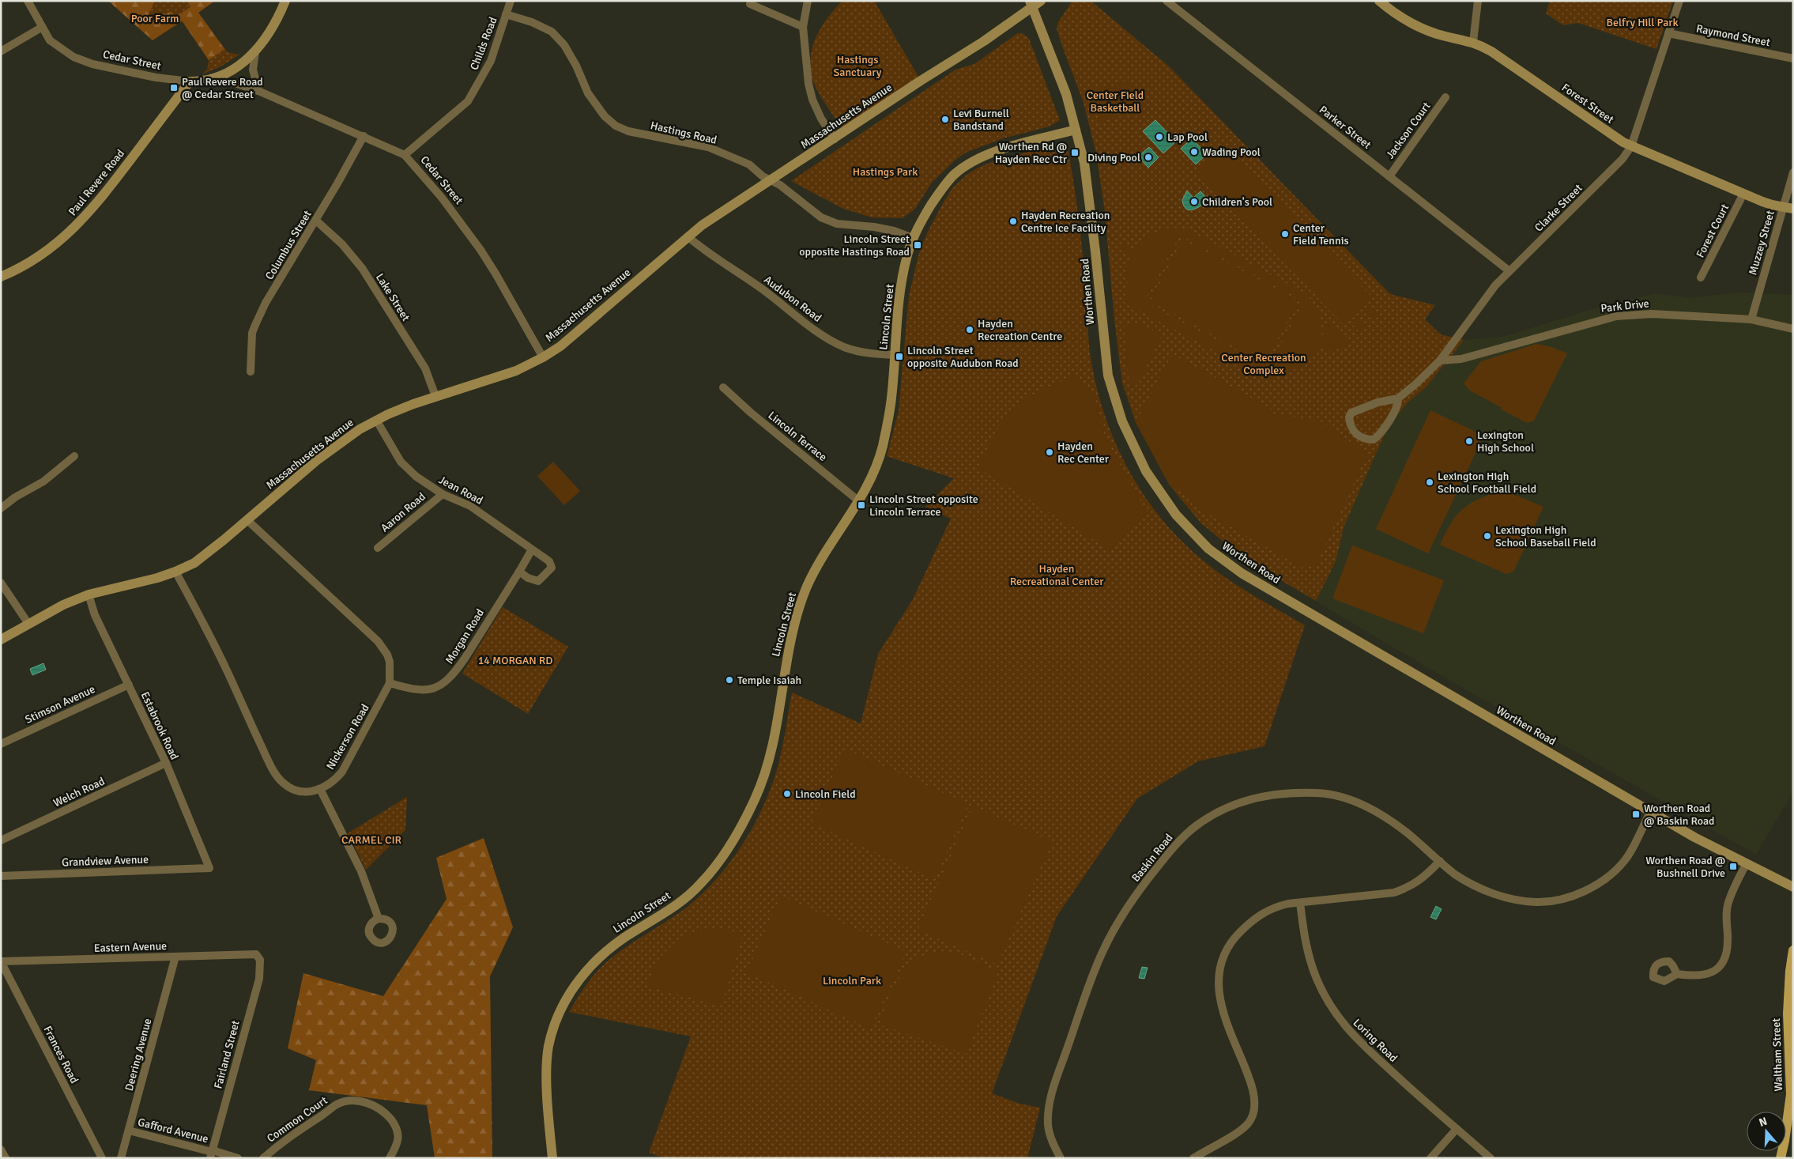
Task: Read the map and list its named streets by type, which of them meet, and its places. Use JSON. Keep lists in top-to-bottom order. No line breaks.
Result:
{"streets":{"main road":["Cedar Street","Forest Street","Massachusetts Avenue","Paul Revere Road","Worthen Road","Lincoln Street","Waltham Street"],"street":["Raymond Street","Childs Road","Parker Street","Jackson Court","Hastings Road","Clarke Street","Forest Court","Muzzey Street","Columbus Street","Lake Street","Audubon Road","Park Drive","Lincoln Terrace","Jean Road","Aaron Road","Morgan Road","Stimson Avenue","Estabrook Road","Nickerson Road","Welch Road","Baskin Road","Grandview Avenue","Eastern Avenue","Loring Road","Frances Road","Deering Avenue","Fairland Street","Common Court","Gafford Avenue"]},"crossings":[["Raymond Street","Clarke Street"],["Childs Road","Cedar Street"],["Childs Road","Hastings Road"],["Cedar Street","Massachusetts Avenue"],["Cedar Street","Paul Revere Road"],["Cedar Street","Columbus Street"],["Forest Street","Clarke Street"],["Forest Street","Forest Court"],["Forest Street","Muzzey Street"],["Massachusetts Avenue","Hastings Road"],["Massachusetts Avenue","Worthen Road"],["Massachusetts Avenue","Lake Street"],["Massachusetts Avenue","Audubon Road"],["Massachusetts Avenue","Jean Road"],["Massachusetts Avenue","Estabrook Road"],["Massachusetts Avenue","Nickerson Road"],["Parker Street","Jackson Court"],["Parker Street","Clarke Street"],["Hastings Road","Lincoln Street"],["Clarke Street","Park Drive"],["Muzzey Street","Park Drive"],["Columbus Street","Lake Street"],["Worthen Road","Lincoln Street"],["Worthen Road","Baskin Road"],["Audubon Road","Lincoln Street"],["Lincoln Street","Lincoln Terrace"],["Jean Road","Aaron Road"],["Jean Road","Morgan Road"],["Morgan Road","Nickerson Road"],["Stimson Avenue","Estabrook Road"],["Estabrook Road","Welch Road"],["Estabrook Road","Grandview Avenue"],["Eastern Avenue","Frances Road"],["Eastern Avenue","Deering Avenue"],["Eastern Avenue","Fairland Street"],["Deering Avenue","Gafford Avenue"],["Fairland Street","Gafford Avenue"]],"parks":["Poor Farm","Belfry Hill Park","Hastings Sanctuary","Center Field Basketball","Hastings Park","Center Recreation Complex","Hayden Recreational Center","14 MORGAN RD","CARMEL CIR","Lincoln Park"],"places":{"transit":["Paul Revere Road @ Cedar Street","Worthen Rd @ Hayden Rec Ctr","Lincoln Street opposite Hastings Road","Lincoln Street opposite Audubon Road","Lincoln Street opposite Lincoln Terrace","Worthen Road @ Baskin Road","Worthen Road @ Bushnell Drive"],"other":["Levi Burnell Bandstand","Lap Pool","Wading Pool","Diving Pool","Children's Pool","Hayden Recreation Centre Ice Facility","Center Field Tennis","Hayden Recreation Centre","Lexington High School","Hayden Rec Center","Lexington High School Football Field","Lexington High School Baseball Field","Temple Isaiah","Lincoln Field"]},"north":"top"}
